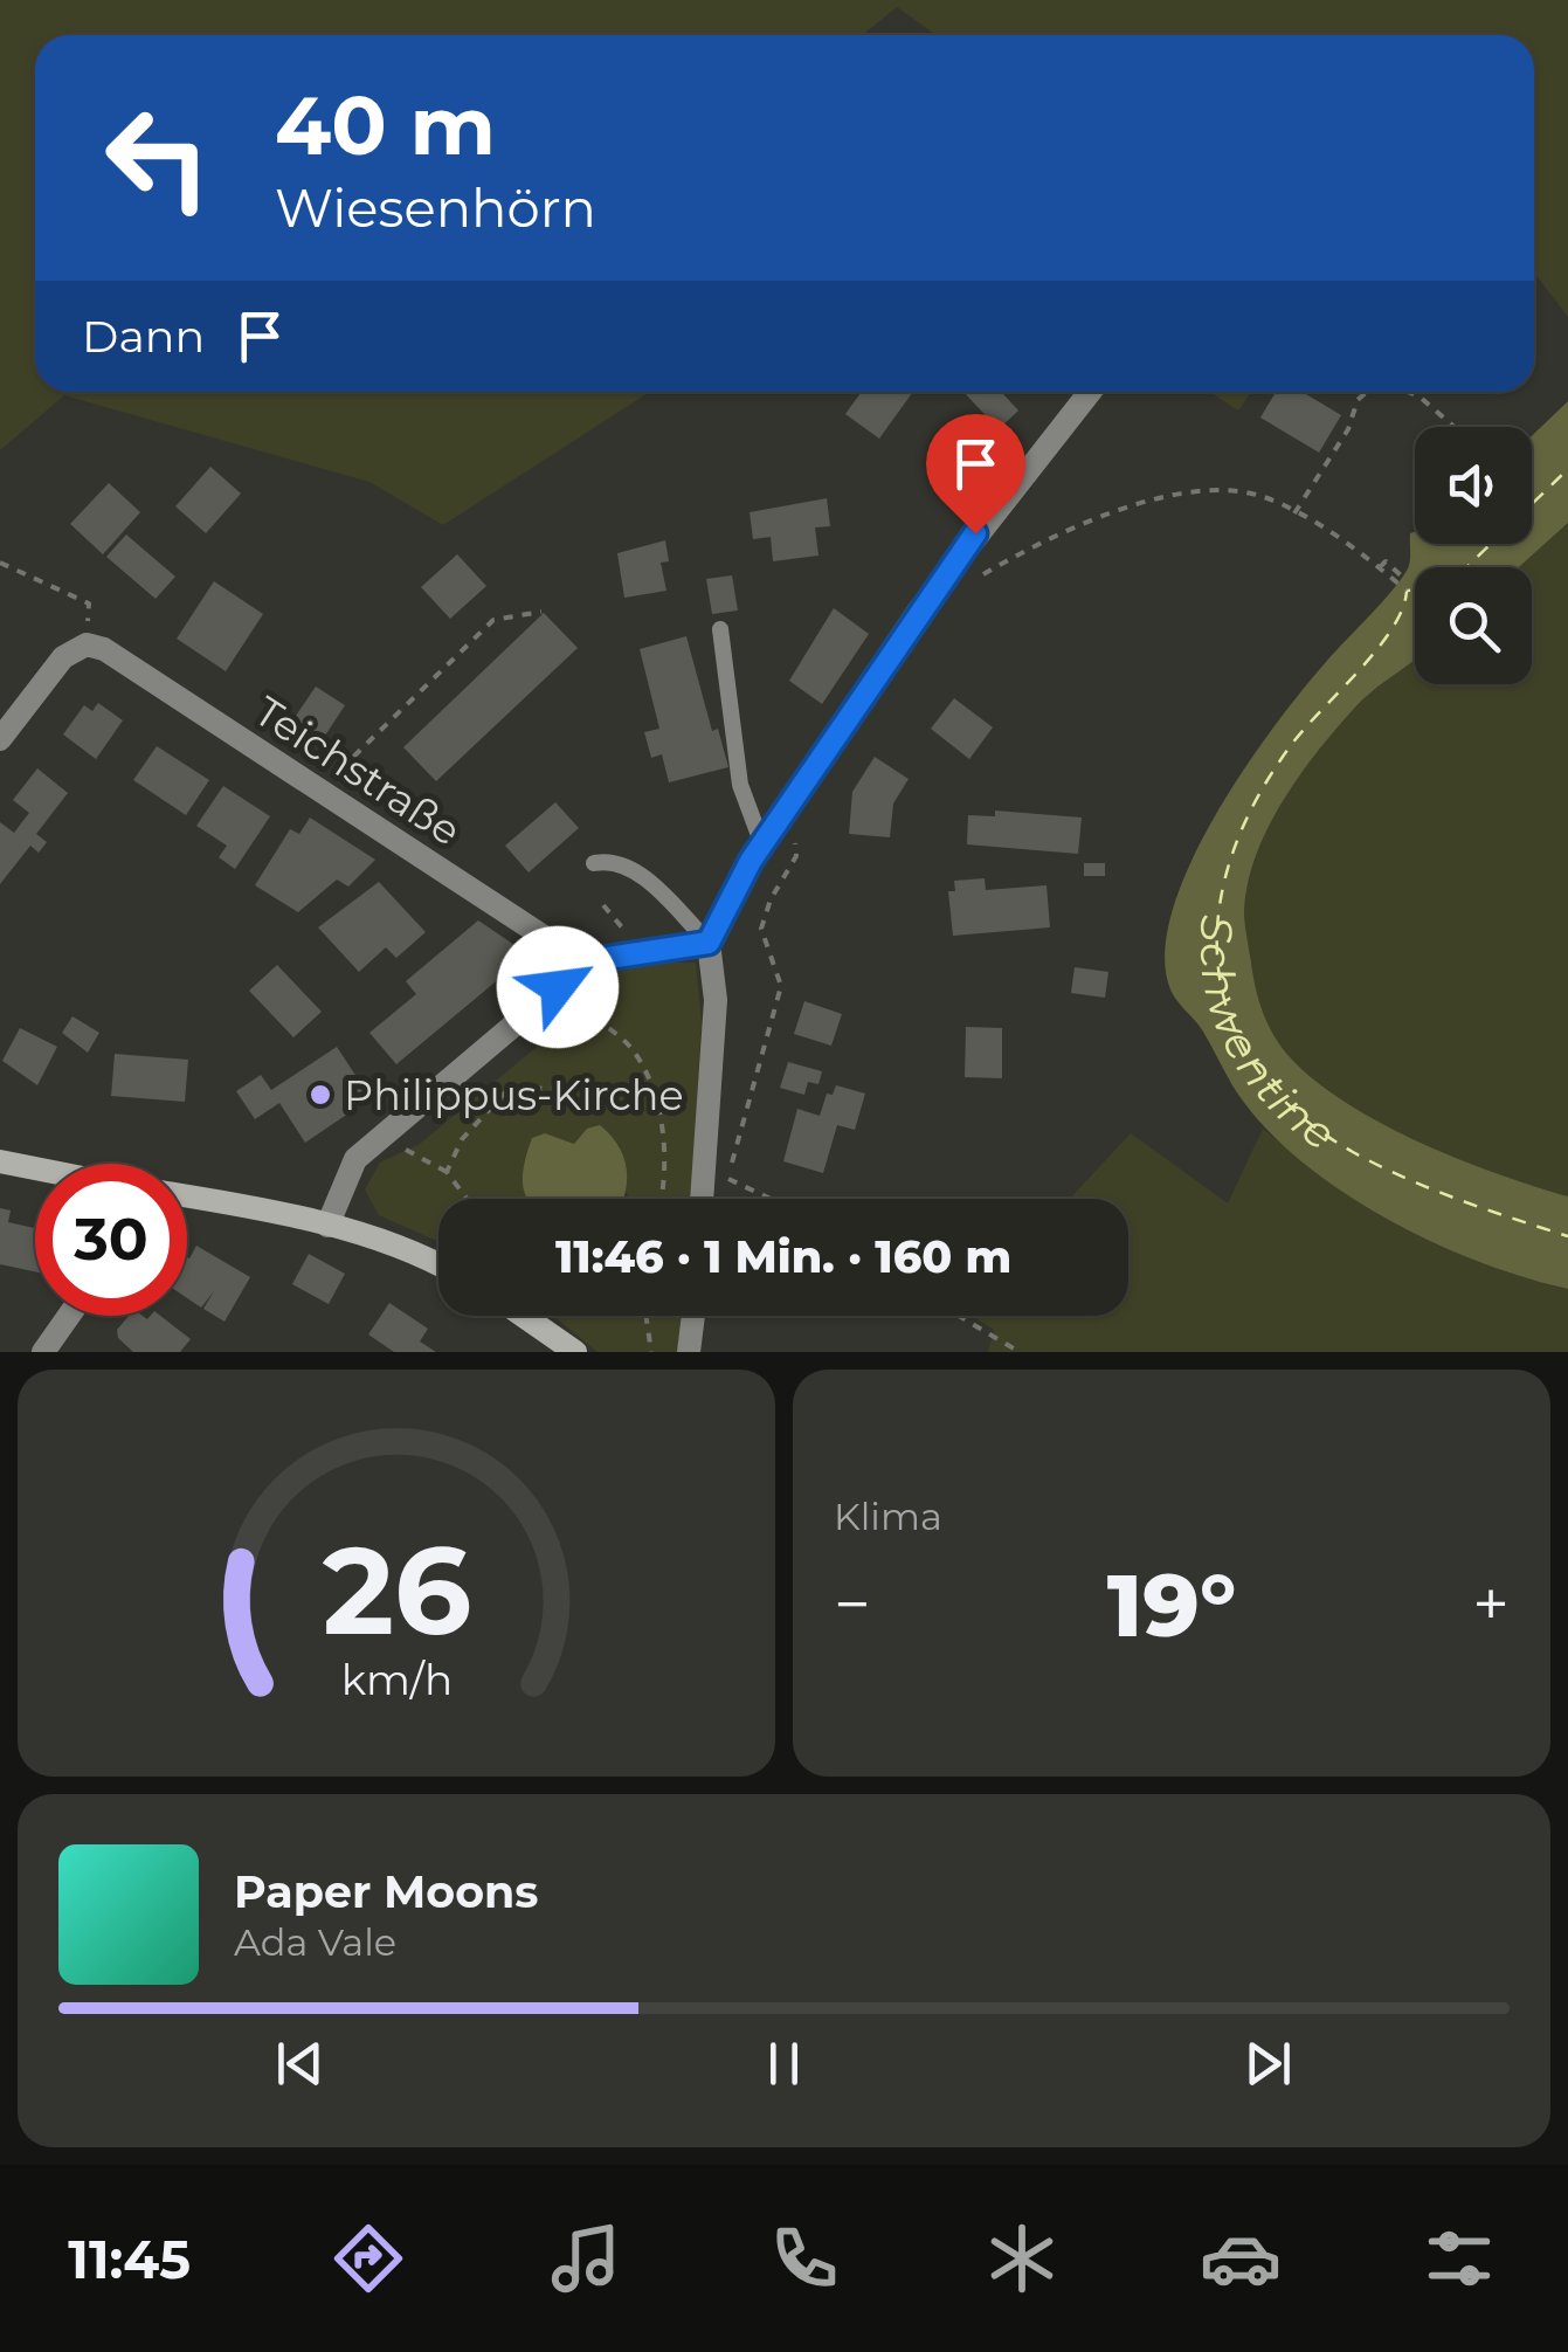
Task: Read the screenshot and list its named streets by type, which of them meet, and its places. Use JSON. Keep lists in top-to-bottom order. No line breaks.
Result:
{"streets":{"street":["Teichstraße"]},"water":["Schwentine"],"places":["Philippus-Kirche"],"page":{"turn":["40 m","Wiesenhörn"],"then":"Dann","limit":"30","trip":"11:46 · 1 Min. · 160 m","tile":"Klima","heat":["−","19°","+"],"song":["Paper Moons","Ada Vale"],"tabs":"11:45","gauge":["26","km/h"]}}
